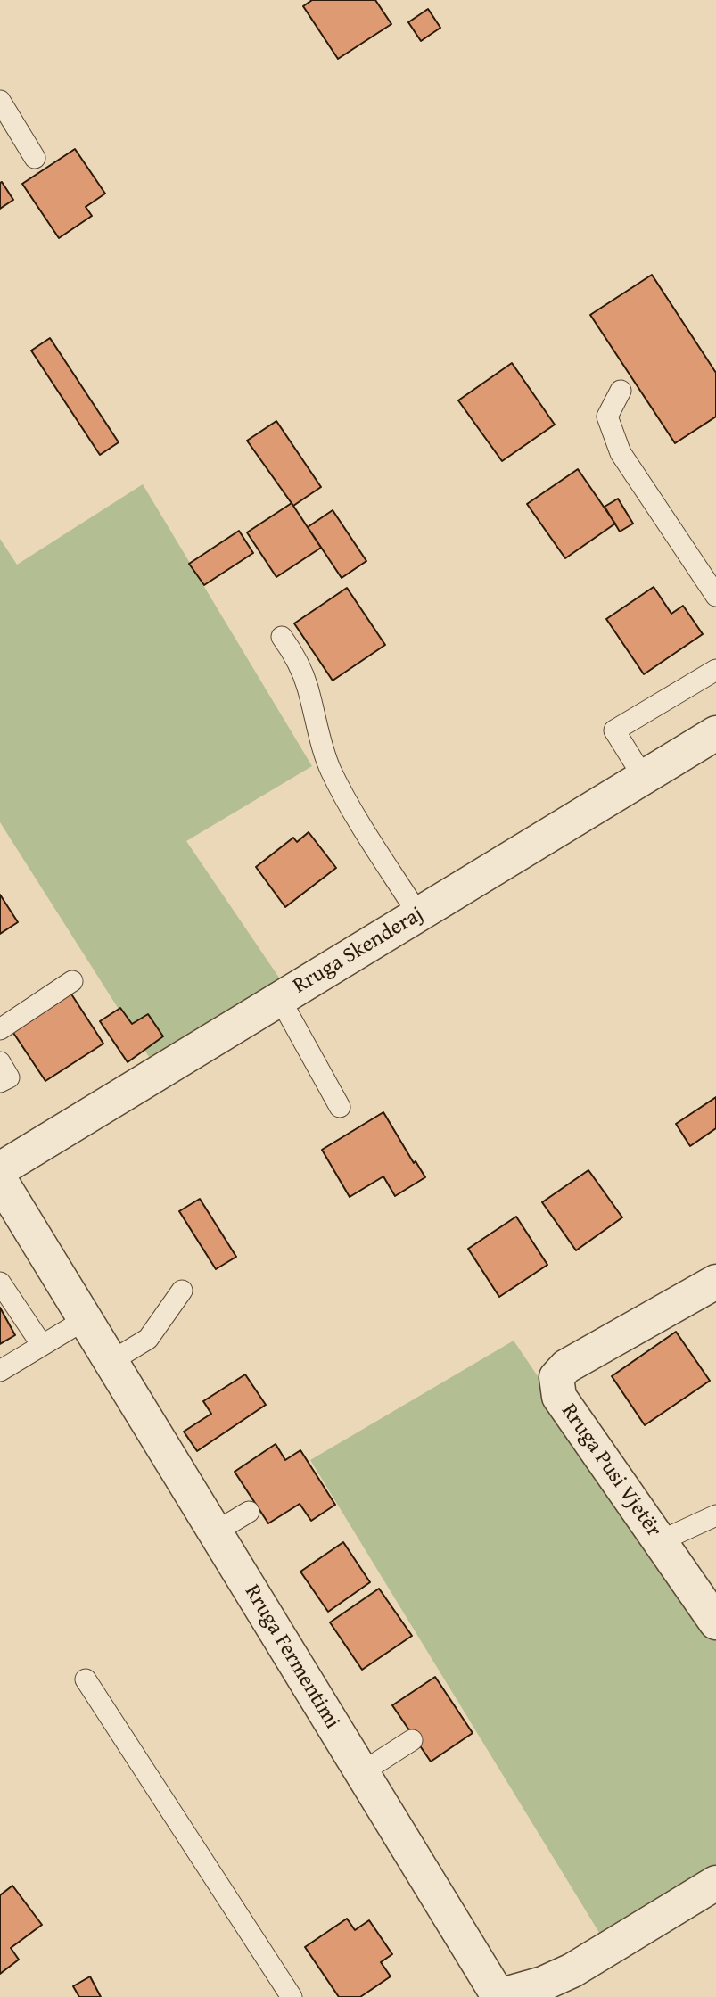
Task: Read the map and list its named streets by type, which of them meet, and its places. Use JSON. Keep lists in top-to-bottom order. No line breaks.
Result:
{"streets":{"street":["Rruga Skenderaj","Rruga Pusi Vjetër","Rruga Fermentimi"]}}
